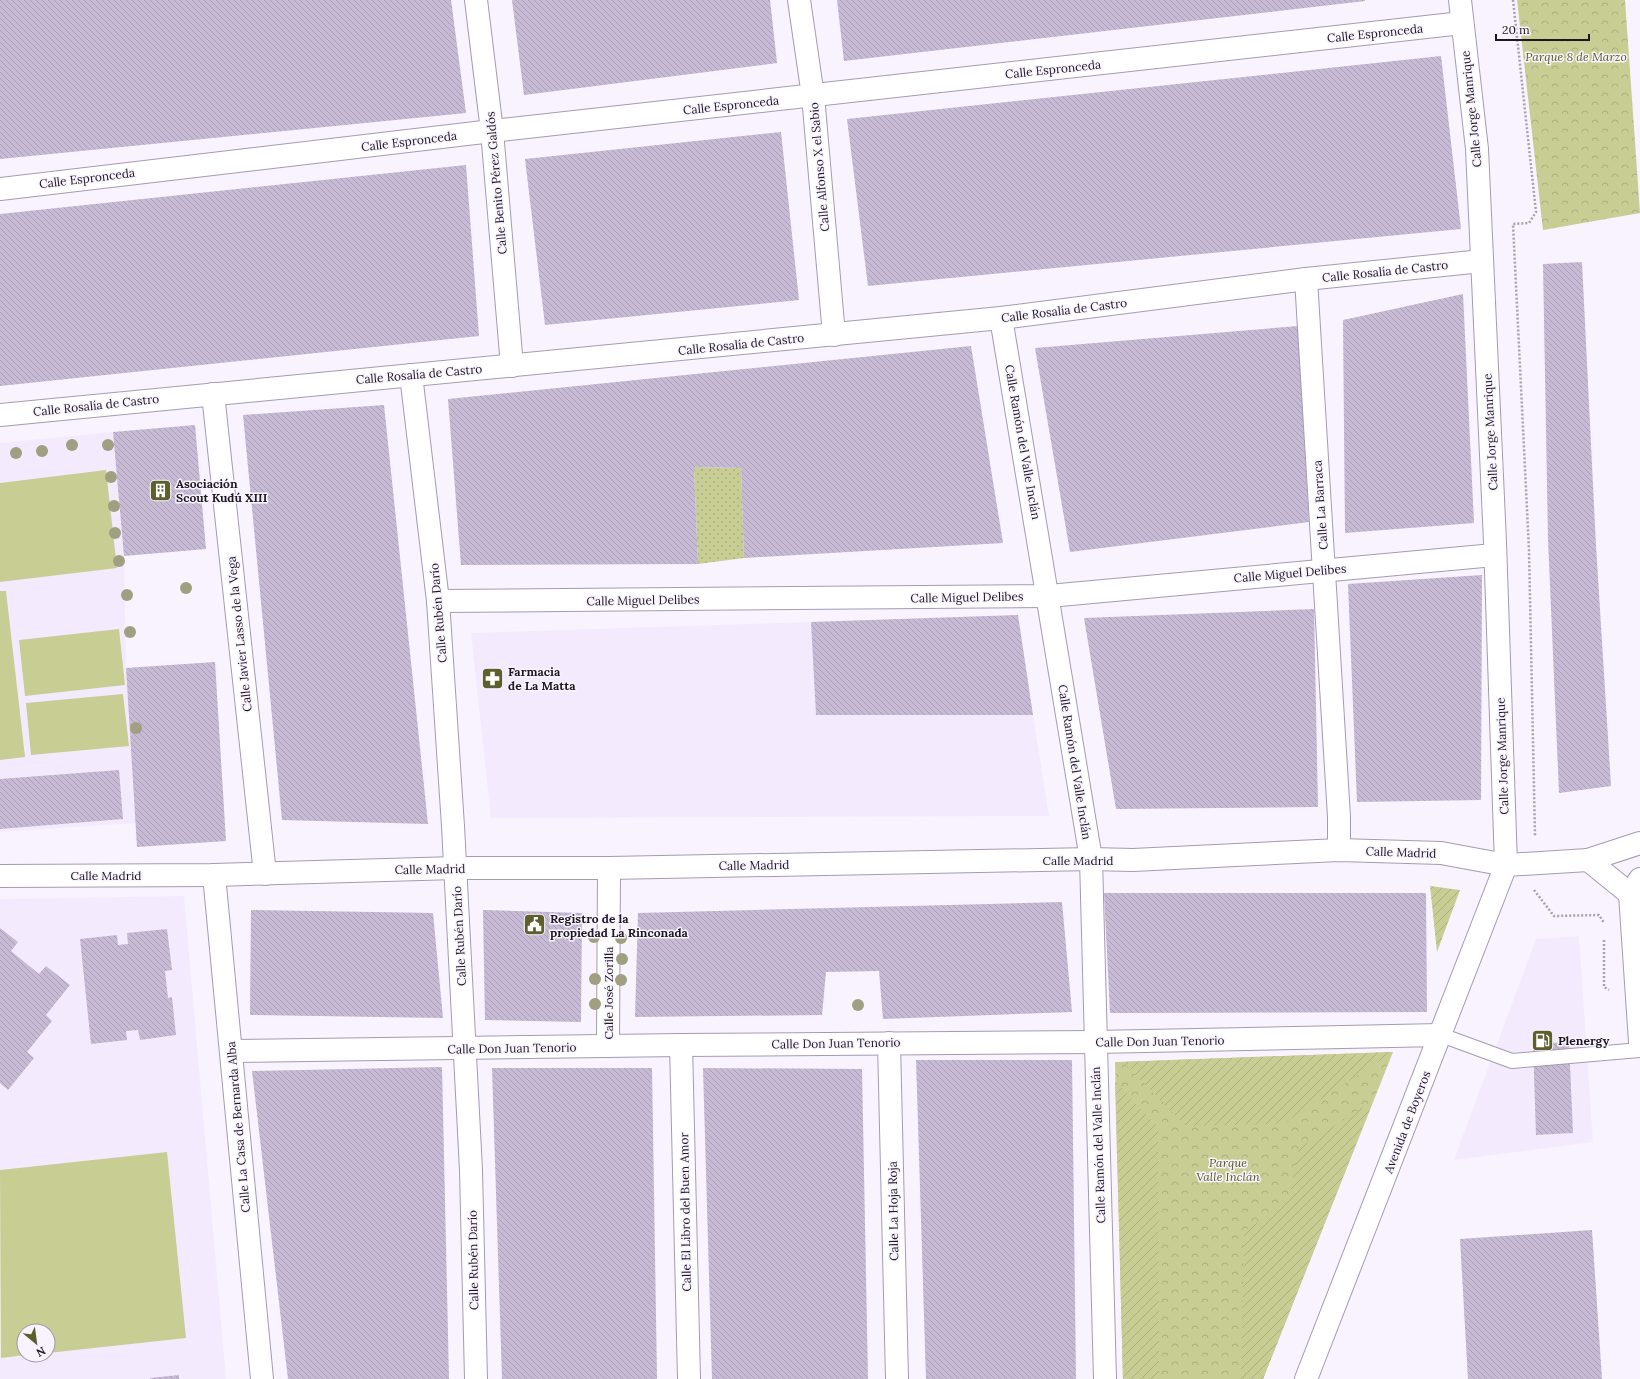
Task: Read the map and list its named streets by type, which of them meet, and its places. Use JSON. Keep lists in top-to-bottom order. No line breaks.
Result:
{"streets":{"street":["Calle Espronceda","Calle Jorge Manrique","Calle Alfonso X el Sabio","Calle Benito Pérez Galdós","Calle Rosalía de Castro","Calle Ramón del Valle Inclán","Calle La Barraca","Calle Miguel Delibes","Calle Rubén Darío","Calle Javier Lasso de la Vega","Calle Madrid","Calle José Zorilla","Calle Don Juan Tenorio","Avenida de Boyeros","Calle La Casa de Bernarda Alba","Calle La Hoja Roja","Calle El Libro del Buen Amor"]},"crossings":[["Calle Espronceda","Calle Jorge Manrique"],["Calle Espronceda","Calle Alfonso X el Sabio"],["Calle Espronceda","Calle Benito Pérez Galdós"],["Calle Jorge Manrique","Calle Rosalía de Castro"],["Calle Jorge Manrique","Calle Miguel Delibes"],["Calle Jorge Manrique","Calle Madrid"],["Calle Jorge Manrique","Avenida de Boyeros"],["Calle Alfonso X el Sabio","Calle Rosalía de Castro"],["Calle Benito Pérez Galdós","Calle Rosalía de Castro"],["Calle Rosalía de Castro","Calle Ramón del Valle Inclán"],["Calle Rosalía de Castro","Calle La Barraca"],["Calle Rosalía de Castro","Calle Rubén Darío"],["Calle Rosalía de Castro","Calle Javier Lasso de la Vega"],["Calle Ramón del Valle Inclán","Calle Miguel Delibes"],["Calle Ramón del Valle Inclán","Calle Madrid"],["Calle Ramón del Valle Inclán","Calle Don Juan Tenorio"],["Calle La Barraca","Calle Miguel Delibes"],["Calle La Barraca","Calle Madrid"],["Calle Miguel Delibes","Calle Rubén Darío"],["Calle Rubén Darío","Calle Madrid"],["Calle Rubén Darío","Calle Don Juan Tenorio"],["Calle Javier Lasso de la Vega","Calle Madrid"],["Calle Madrid","Calle José Zorilla"],["Calle Madrid","Avenida de Boyeros"],["Calle Madrid","Calle La Casa de Bernarda Alba"],["Calle José Zorilla","Calle Don Juan Tenorio"],["Calle Don Juan Tenorio","Avenida de Boyeros"],["Calle Don Juan Tenorio","Calle La Casa de Bernarda Alba"],["Calle Don Juan Tenorio","Calle La Hoja Roja"],["Calle Don Juan Tenorio","Calle El Libro del Buen Amor"]],"parks":["Parque 8 de Marzo","Parque Valle Inclán"],"places":{"building":["Asociación Scout Kudú XIII"],"pharmacy":["Farmacia de La Matta"],"public building":["Registro de la propiedad La Rinconada"],"fuel station":["Plenergy"]},"scale_bar":"20 m","north":"bottom right"}
